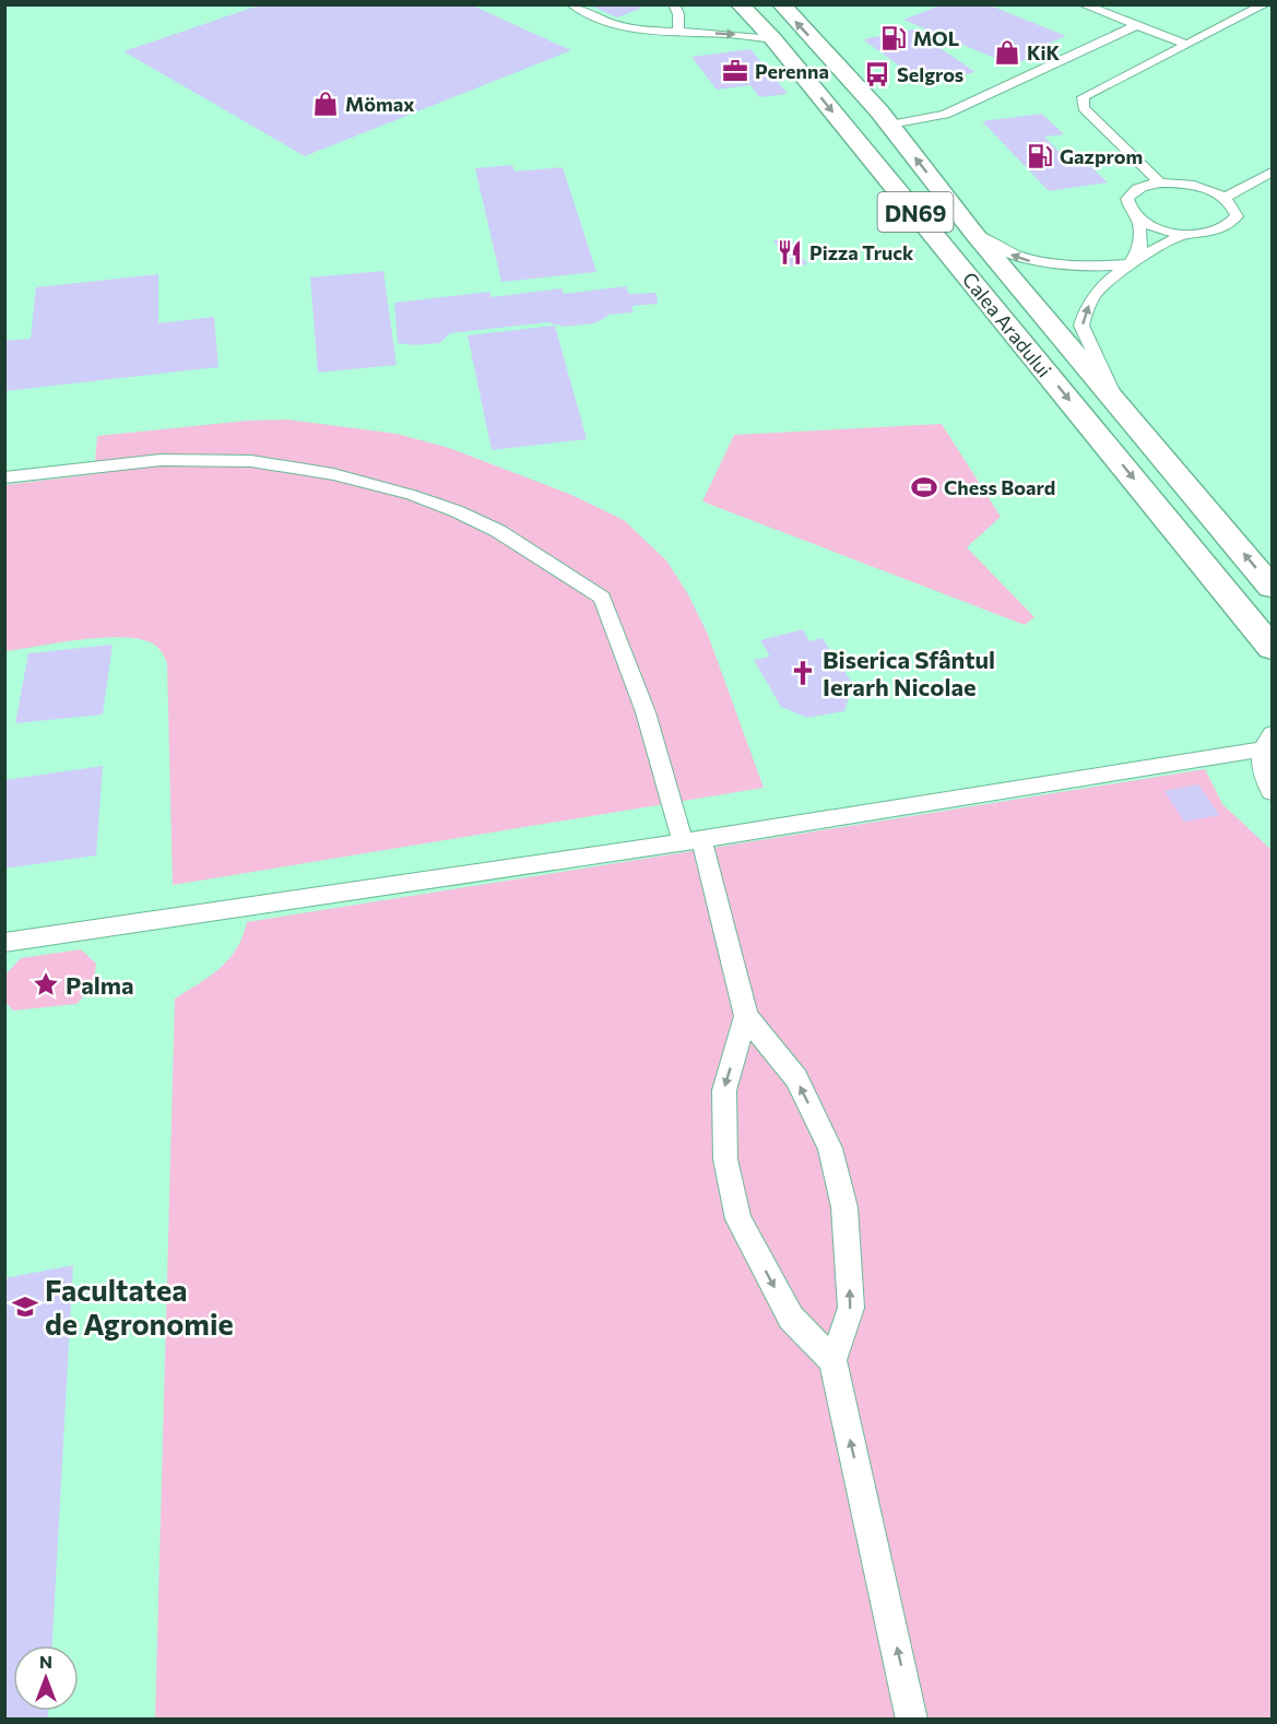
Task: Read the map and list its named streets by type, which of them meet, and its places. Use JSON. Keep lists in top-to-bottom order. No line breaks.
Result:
{"streets":{"main road":["DN69","Calea Aradului"]},"places":{"fuel station":["MOL","Gazprom"],"shop":["KiK","Mömax"],"office":["Perenna"],"bus stop":["Selgros"],"restaurant":["Pizza Truck"],"sports":["Chess Board"],"church":["Biserica Sfântul Ierarh Nicolae"],"place":["Palma"],"school or university":["Facultatea de Agronomie"]},"north":"top"}
